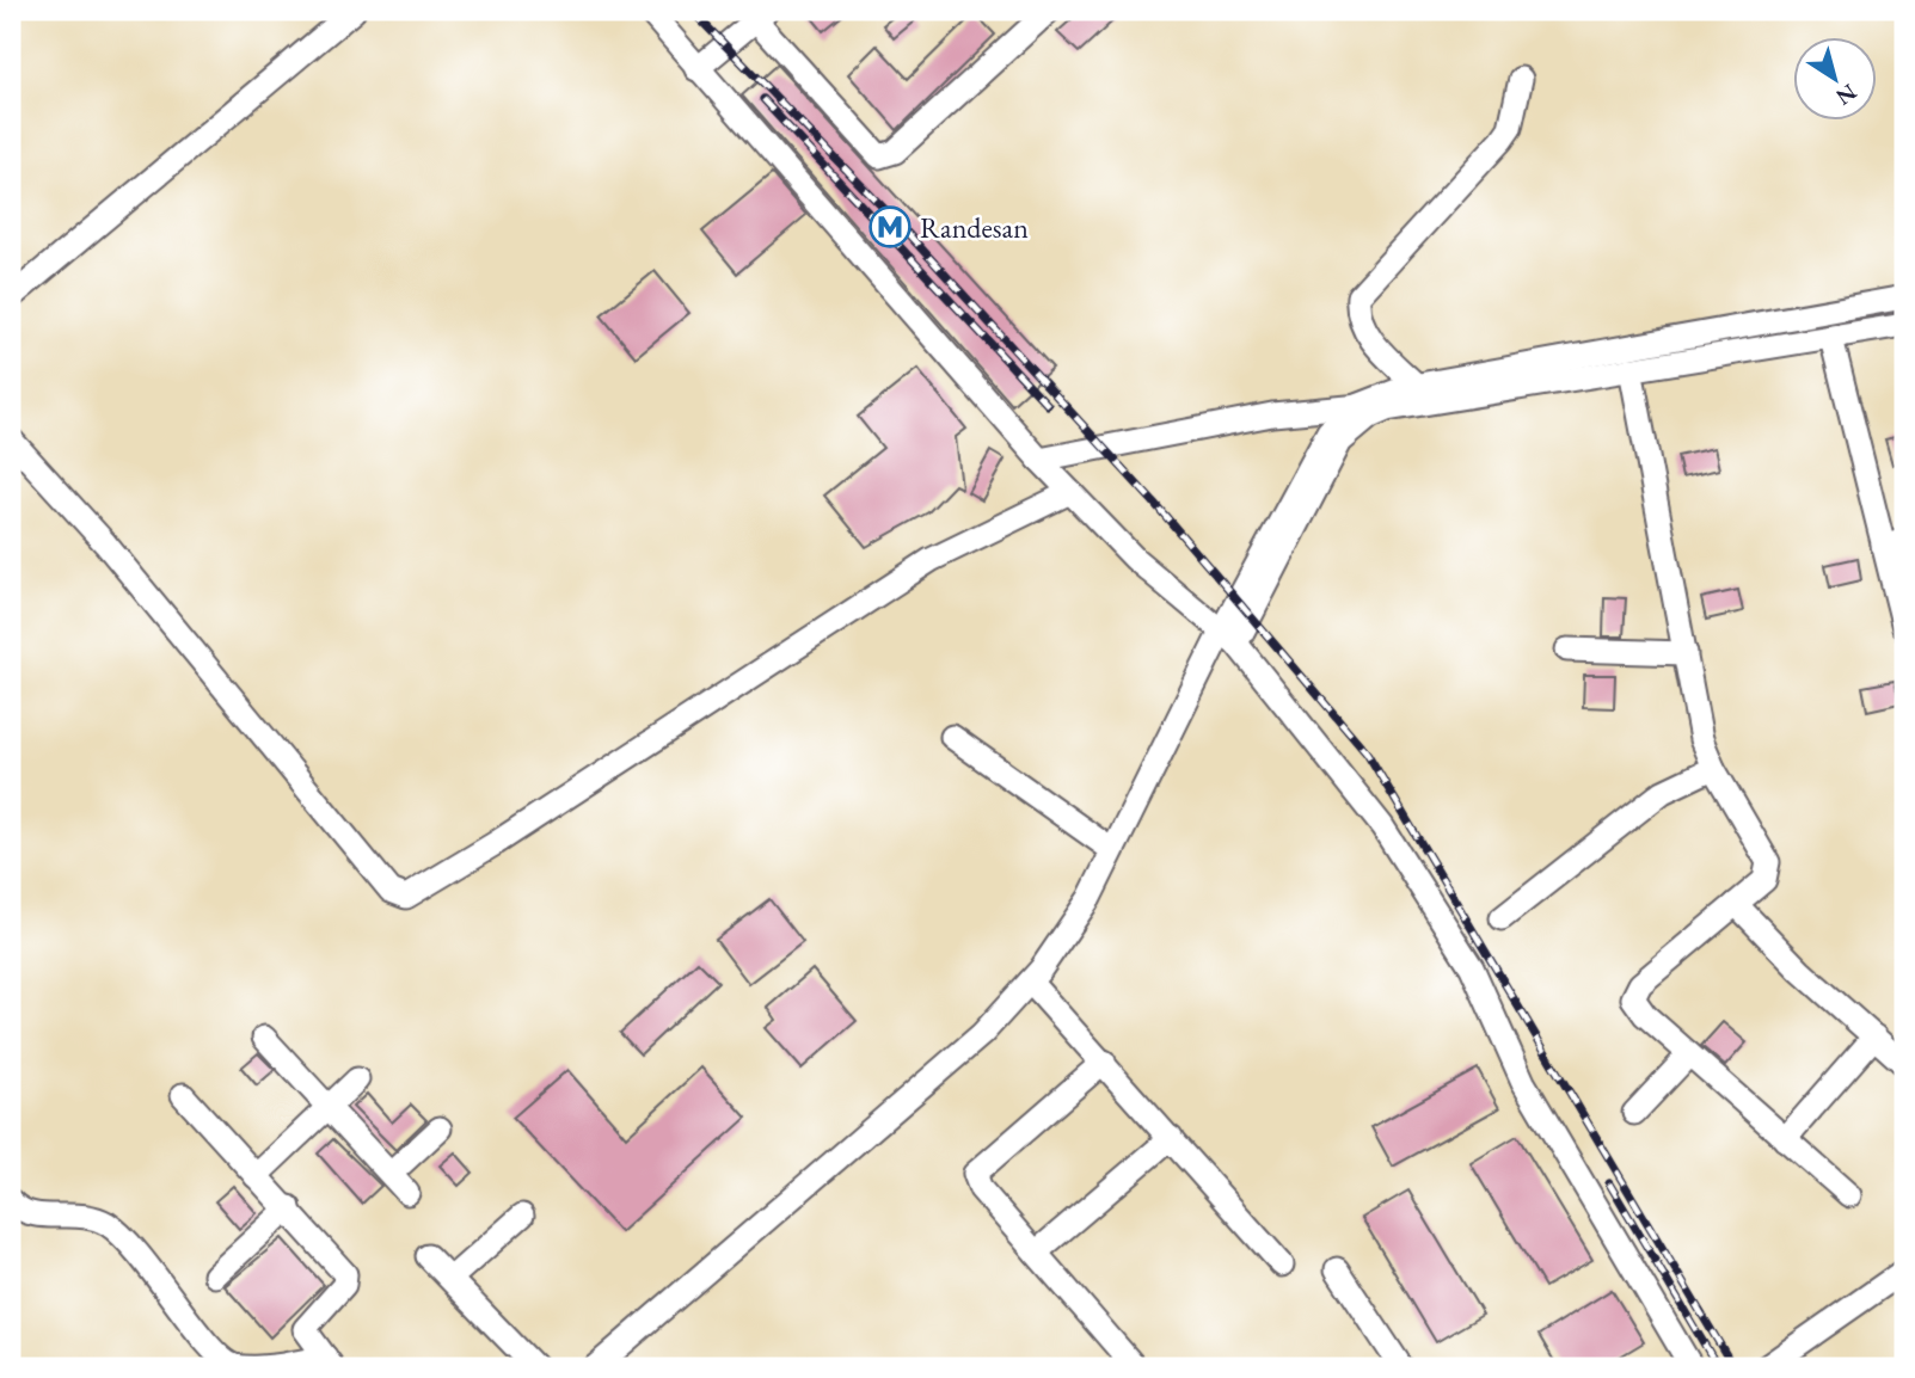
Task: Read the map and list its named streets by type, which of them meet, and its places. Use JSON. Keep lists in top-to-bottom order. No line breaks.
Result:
{"places":{"metro station":["Randesan"]},"north":"bottom right"}
